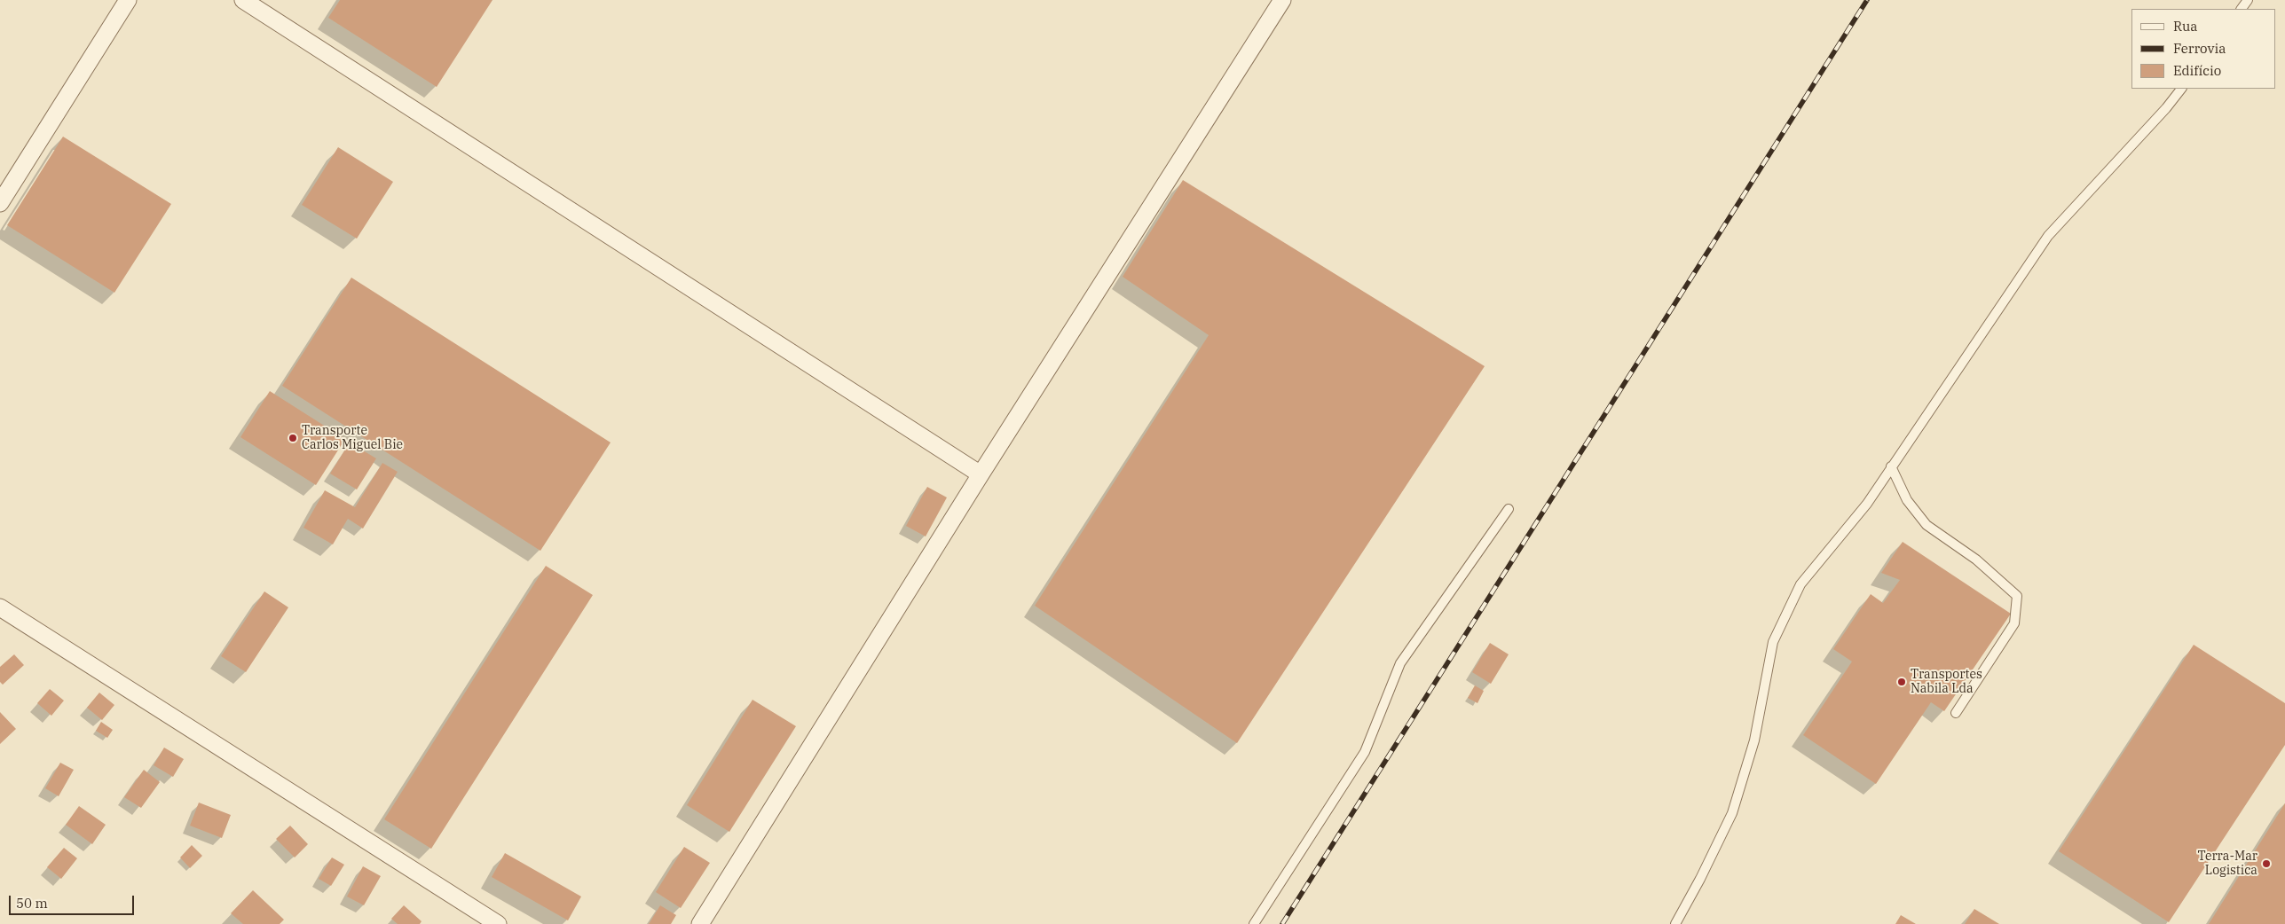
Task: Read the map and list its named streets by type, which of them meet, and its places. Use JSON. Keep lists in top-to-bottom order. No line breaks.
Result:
{"places":["Transporte Carlos Miguel Bie","Transportes Nabila Lda","Terra-Mar Logistica"],"legend":["Rua","Ferrovia","Edifício"],"scale_bar":"50 m"}
